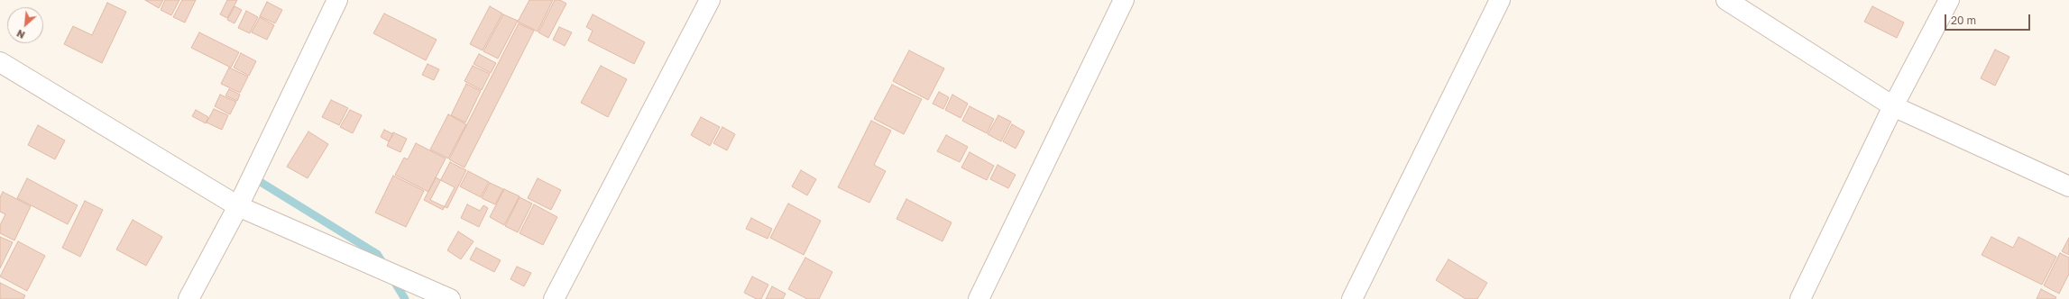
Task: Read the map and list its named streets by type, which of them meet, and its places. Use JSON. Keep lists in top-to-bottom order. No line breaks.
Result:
{"scale_bar":"20 m","north":"bottom left"}
